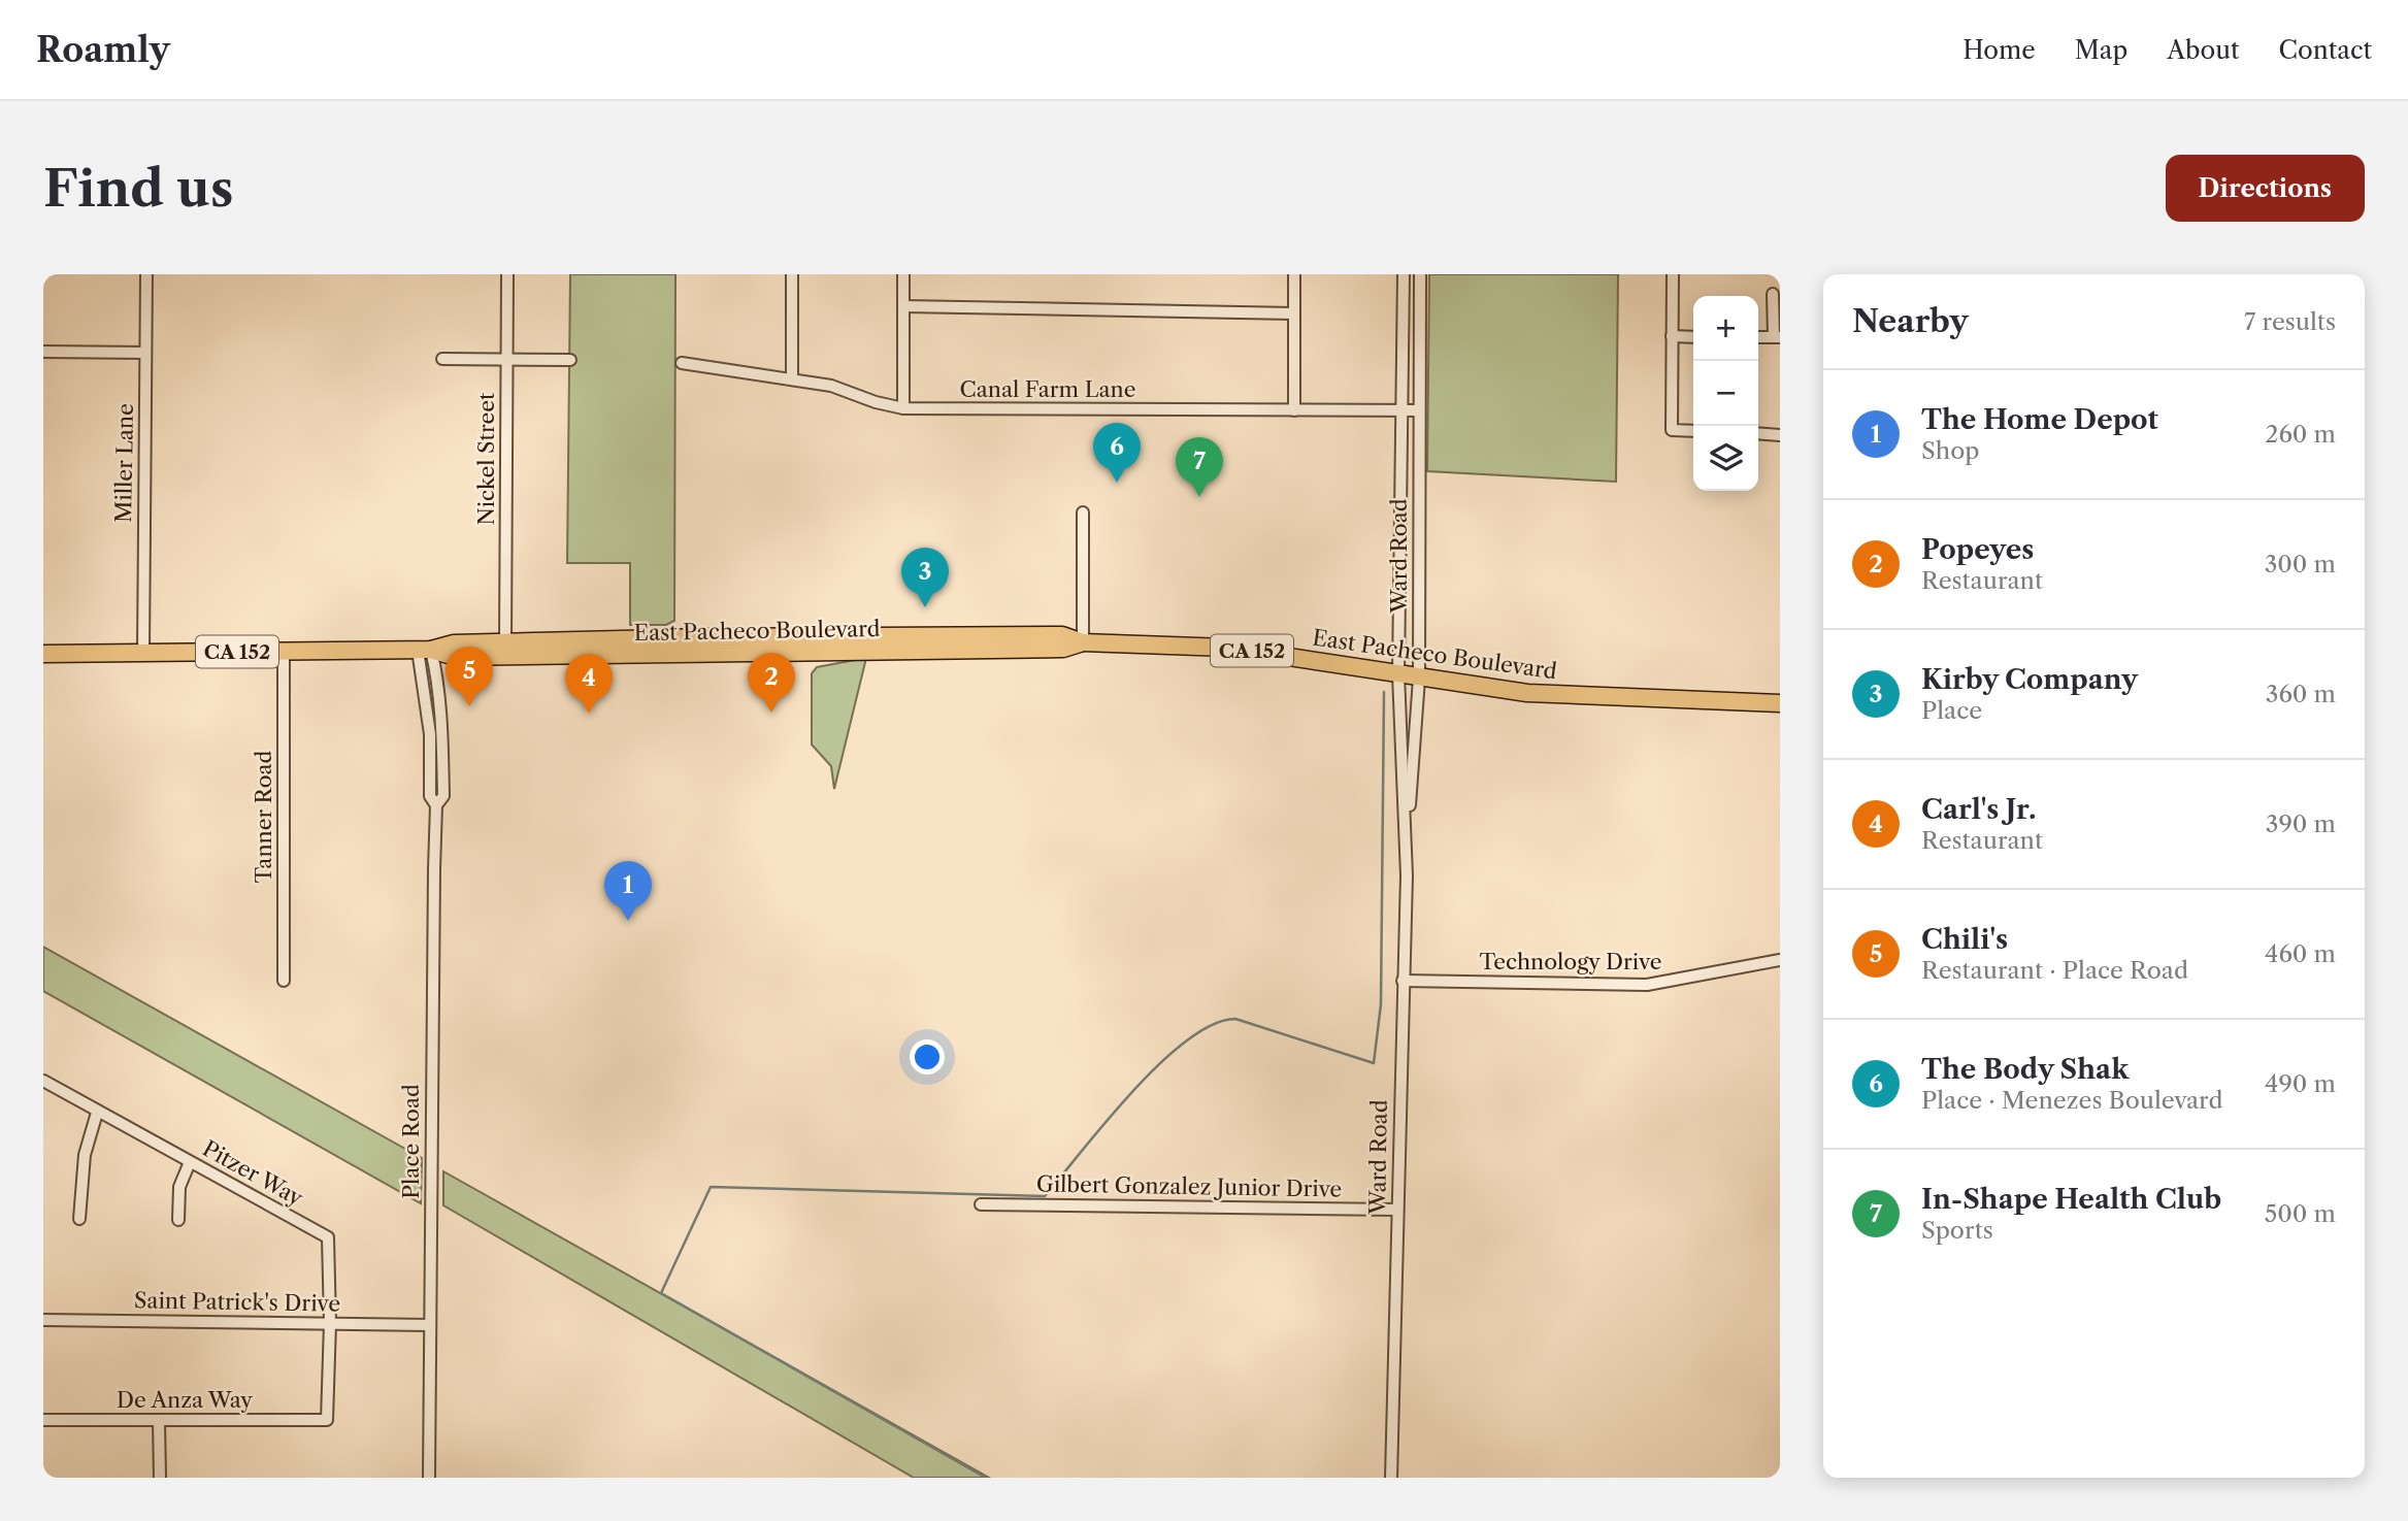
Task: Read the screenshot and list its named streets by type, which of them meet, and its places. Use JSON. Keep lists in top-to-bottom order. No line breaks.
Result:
{"streets":{"highway":["East Pacheco Boulevard","CA 152"],"street":["Canal Farm Lane","Nickel Street","Miller Lane","Ward Road","Tanner Road","Technology Drive","Place Road","Pitzer Way","Gilbert Gonzalez Junior Drive","Saint Patrick's Drive","De Anza Way"]},"crossings":[["Canal Farm Lane","Ward Road"],["Nickel Street","East Pacheco Boulevard"],["Miller Lane","East Pacheco Boulevard"],["Ward Road","East Pacheco Boulevard"],["Ward Road","Technology Drive"],["Ward Road","Gilbert Gonzalez Junior Drive"],["East Pacheco Boulevard","Tanner Road"],["East Pacheco Boulevard","Place Road"],["Place Road","Saint Patrick's Drive"],["Pitzer Way","Saint Patrick's Drive"],["Pitzer Way","De Anza Way"]],"page":{"header":"Roamly","nav":["Home","Map","About","Contact"],"buttons":"Directions","title":"Find us","heading":["Nearby","7 results"],"map_buttons":["+","−"],"list":[{"mark":"1","name":"The Home Depot","note":"Shop","value":"260 m"},{"mark":"2","name":"Popeyes","note":"Restaurant","value":"300 m"},{"mark":"3","name":"Kirby Company","note":"Place","value":"360 m"},{"mark":"4","name":"Carl's Jr.","note":"Restaurant","value":"390 m"},{"mark":"5","name":"Chili's","note":"Restaurant · Place Road","value":"460 m"},{"mark":"6","name":"The Body Shak","note":"Place · Menezes Boulevard","value":"490 m"},{"mark":"7","name":"In-Shape Health Club","note":"Sports","value":"500 m"}],"pins":["6","7","3","5","2","4","1"]}}
